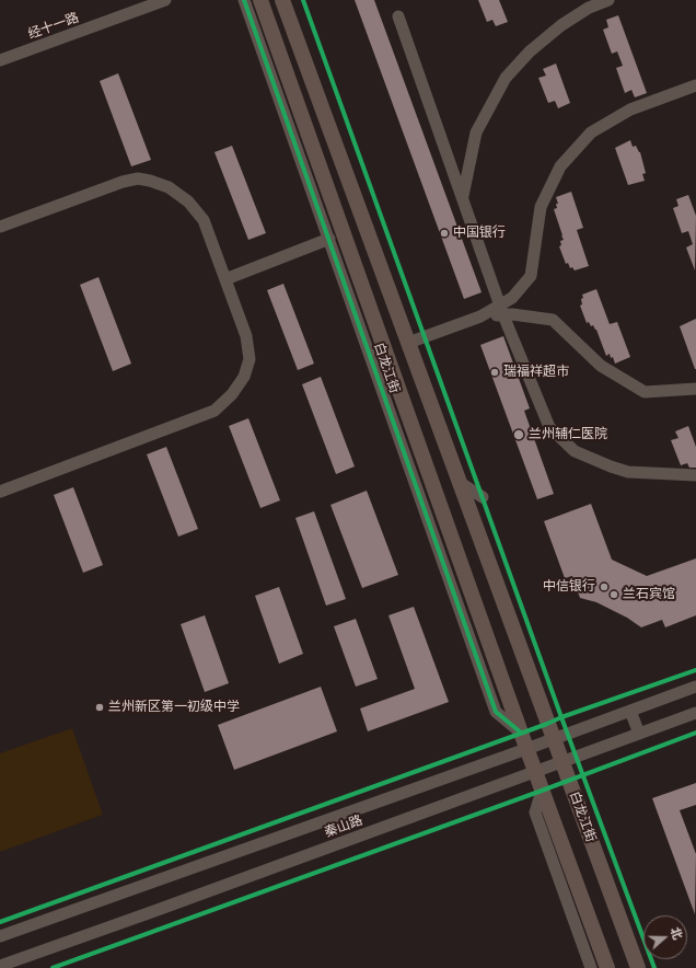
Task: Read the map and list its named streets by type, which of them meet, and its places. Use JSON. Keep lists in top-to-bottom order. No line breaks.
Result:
{"streets":{"main road":["白龙江街"],"street":["经十一路","秦山路"]},"crossings":[["白龙江街","秦山路"]],"places":["中国银行","瑞福祥超市","兰州辅仁医院","中信银行","兰石宾馆","兰州新区第一初级中学"],"north":"right"}
